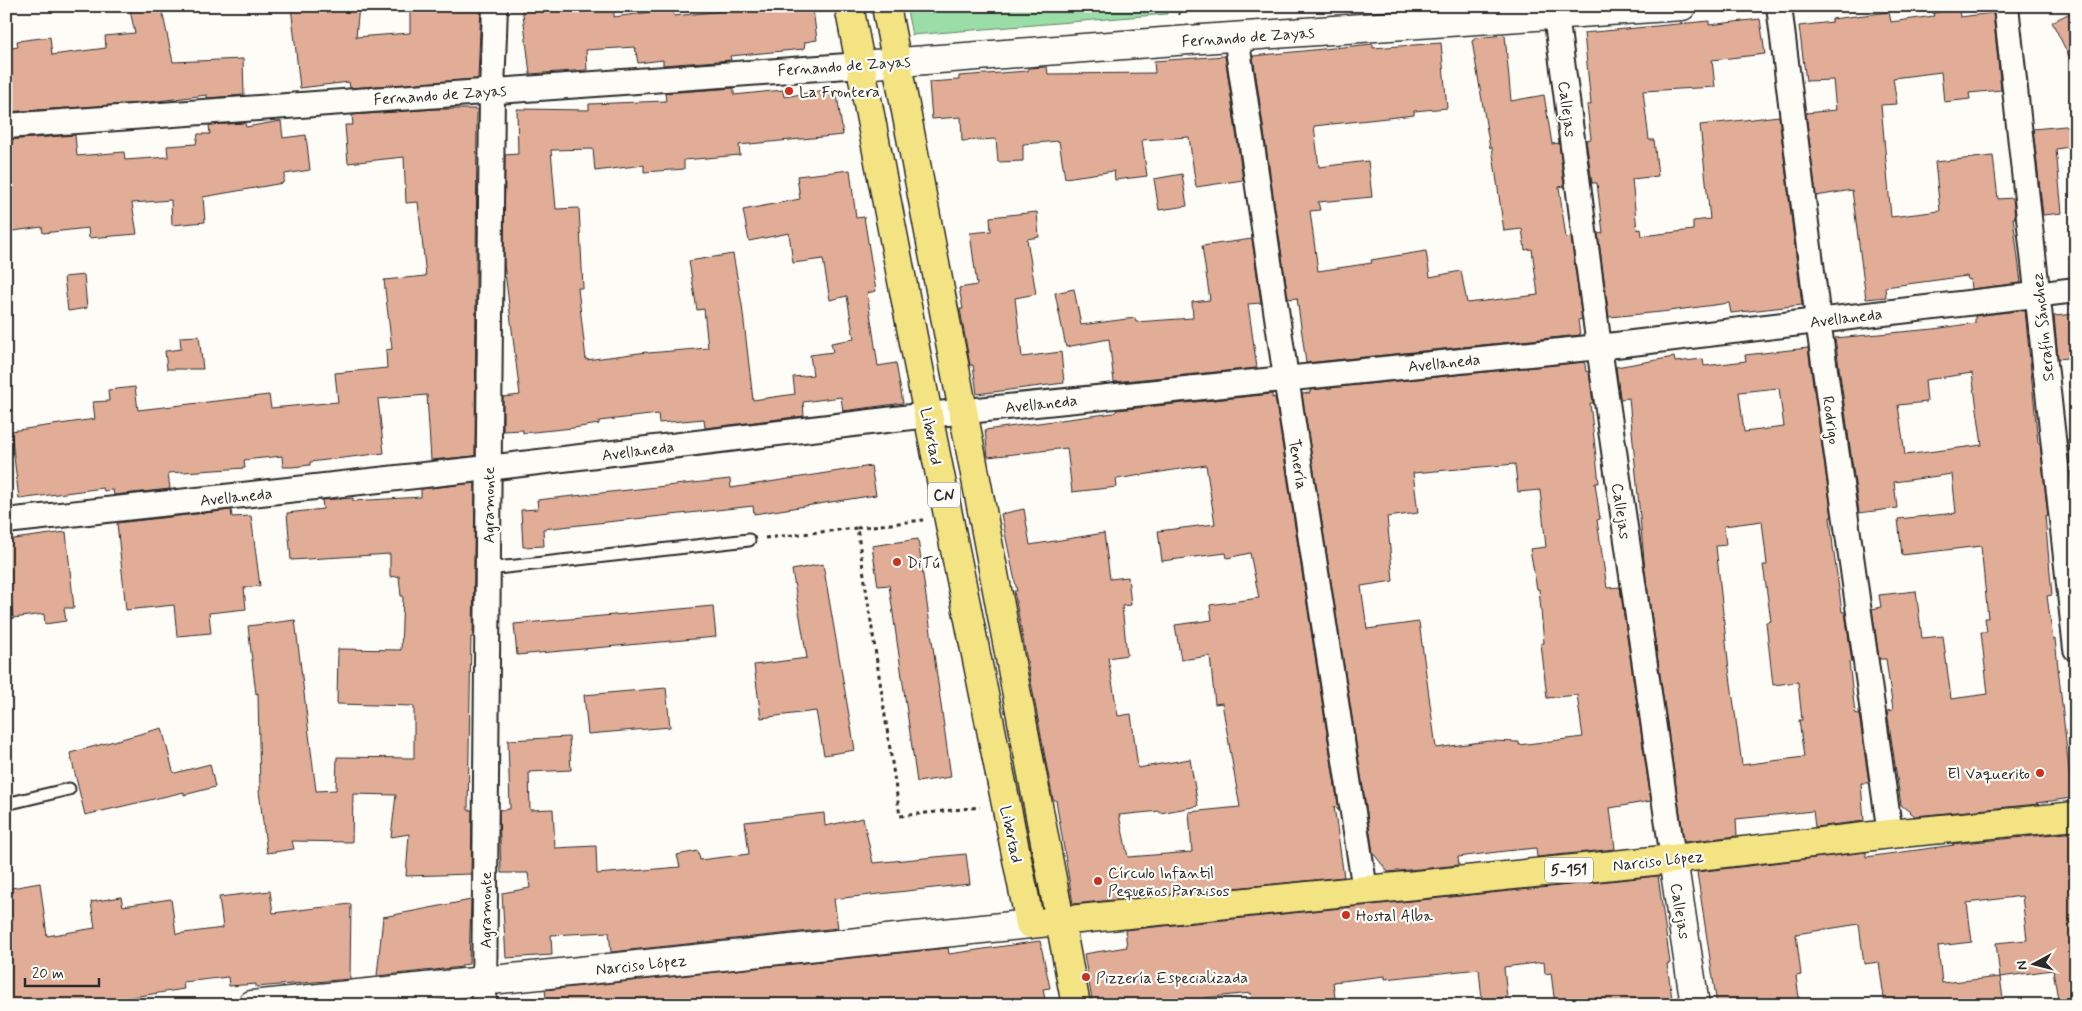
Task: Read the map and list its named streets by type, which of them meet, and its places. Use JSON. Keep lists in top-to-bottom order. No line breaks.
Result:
{"streets":{"main road":["Fernando de Zayas","Callejas","Libertad","CN","Narciso López","5-151"],"street":["Avellaneda","Serafín Sánchez","Rodrigo","Tenería","Agramonte"]},"crossings":[["Fernando de Zayas","Callejas"],["Fernando de Zayas","Libertad"],["Fernando de Zayas","Tenería"],["Fernando de Zayas","Agramonte"],["Callejas","Avellaneda"],["Callejas","Narciso López"],["Avellaneda","Serafín Sánchez"],["Avellaneda","Rodrigo"],["Avellaneda","Libertad"],["Avellaneda","Tenería"],["Avellaneda","Agramonte"],["Rodrigo","Narciso López"],["Libertad","Narciso López"],["Libertad","5-151"],["Tenería","Narciso López"],["Agramonte","Narciso López"],["Narciso López","5-151"]],"places":["La Frontera","DiTú","El Vaquerito","Círculo Infantil Pequeños Paraisos","Hostal Alba","Pizzería Especializada"],"scale_bar":"20 m","north":"left"}
